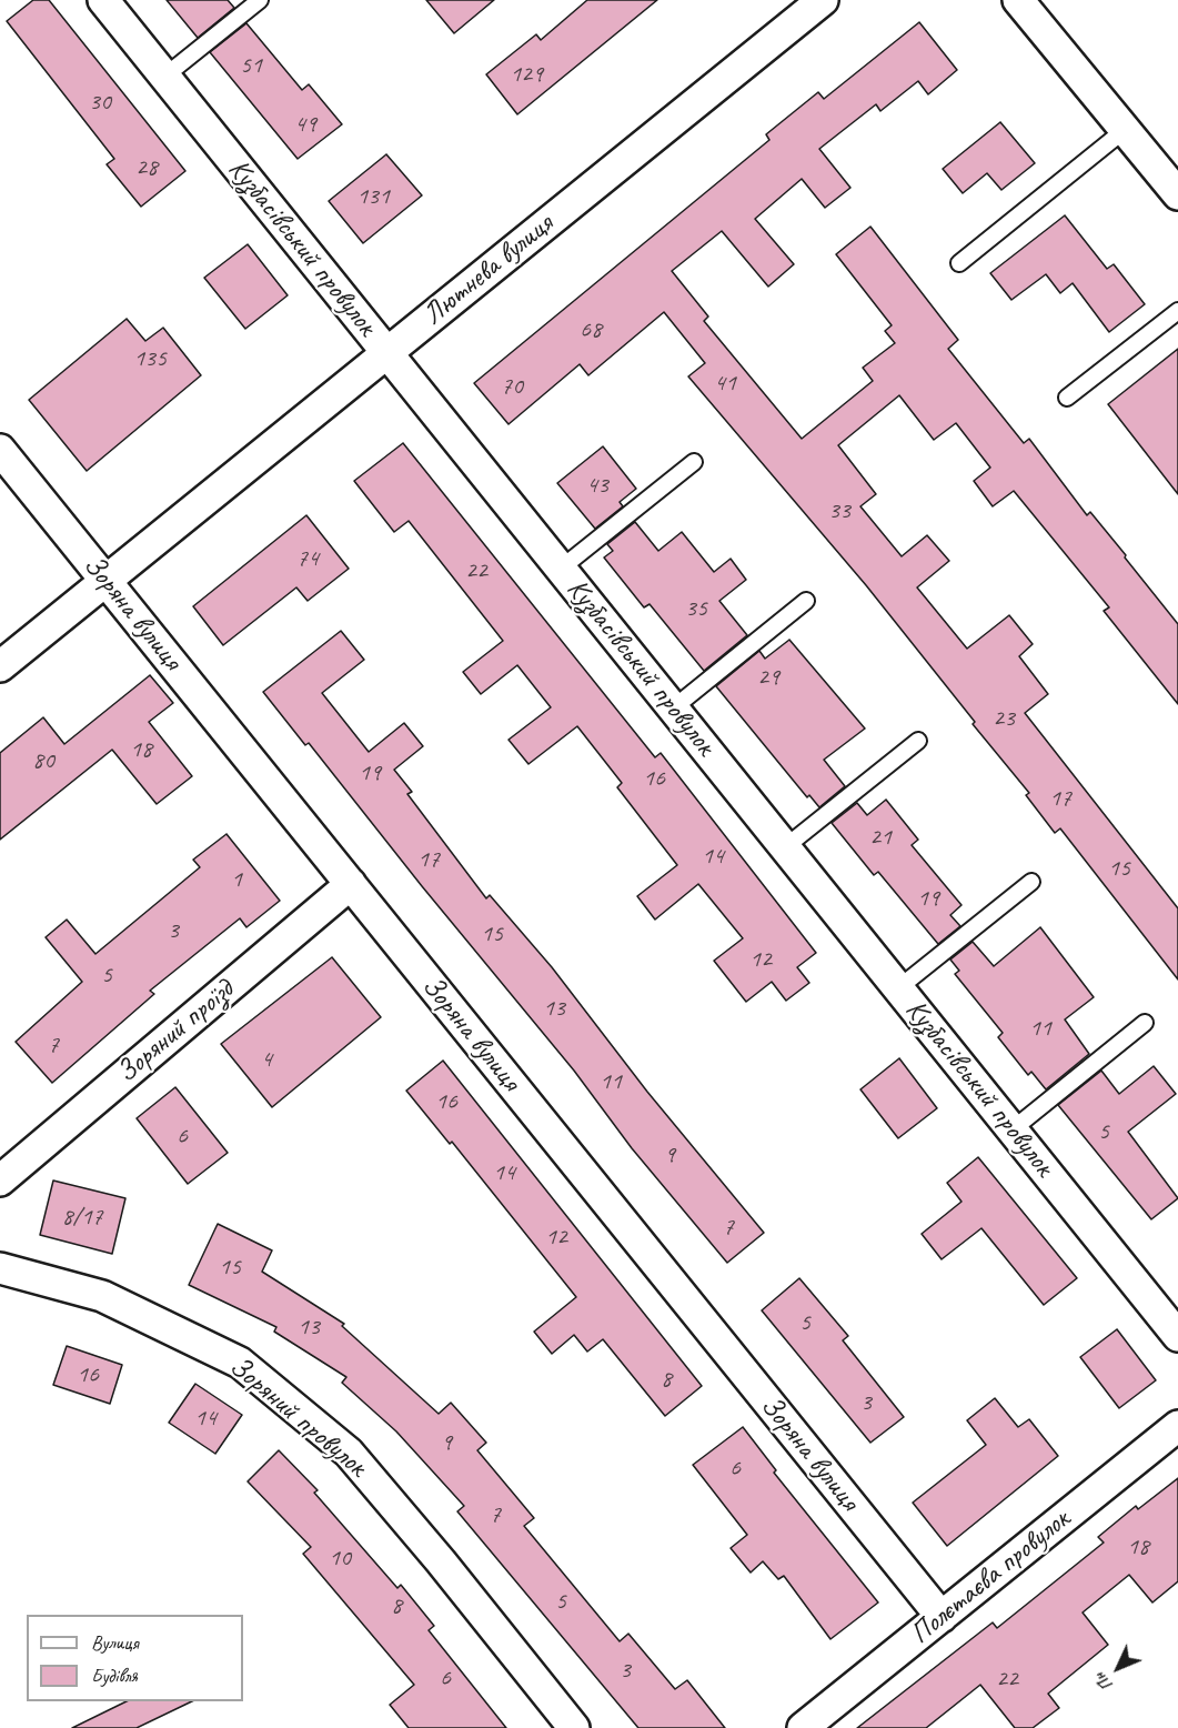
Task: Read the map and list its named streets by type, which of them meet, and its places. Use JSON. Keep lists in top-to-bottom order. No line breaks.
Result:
{"streets":{"street":["Кузбасівський провулок","Лютнева вулиця","Зоряна вулиця","Зоряний проїзд","Зоряний провулок","Полєтаєва провулок"]},"crossings":[["Кузбасівський провулок","Лютнева вулиця"],["Лютнева вулиця","Зоряна вулиця"],["Зоряна вулиця","Зоряний проїзд"],["Зоряна вулиця","Полєтаєва провулок"]],"house_numbers":["51","129","30","49","28","131","68","135","41","70","43","33","74","22","35","29","23","18","80","19","16","17","21","14","17","15","1","19","3","15","12","5","13","11","7","4","11","16","5","6","9","14","8/17","7","12","15","5","13","16","8","3","14","9","6","7","18","10","5","8","3","6","22"],"legend":["Вулиця","Будівля"],"north":"bottom left"}
